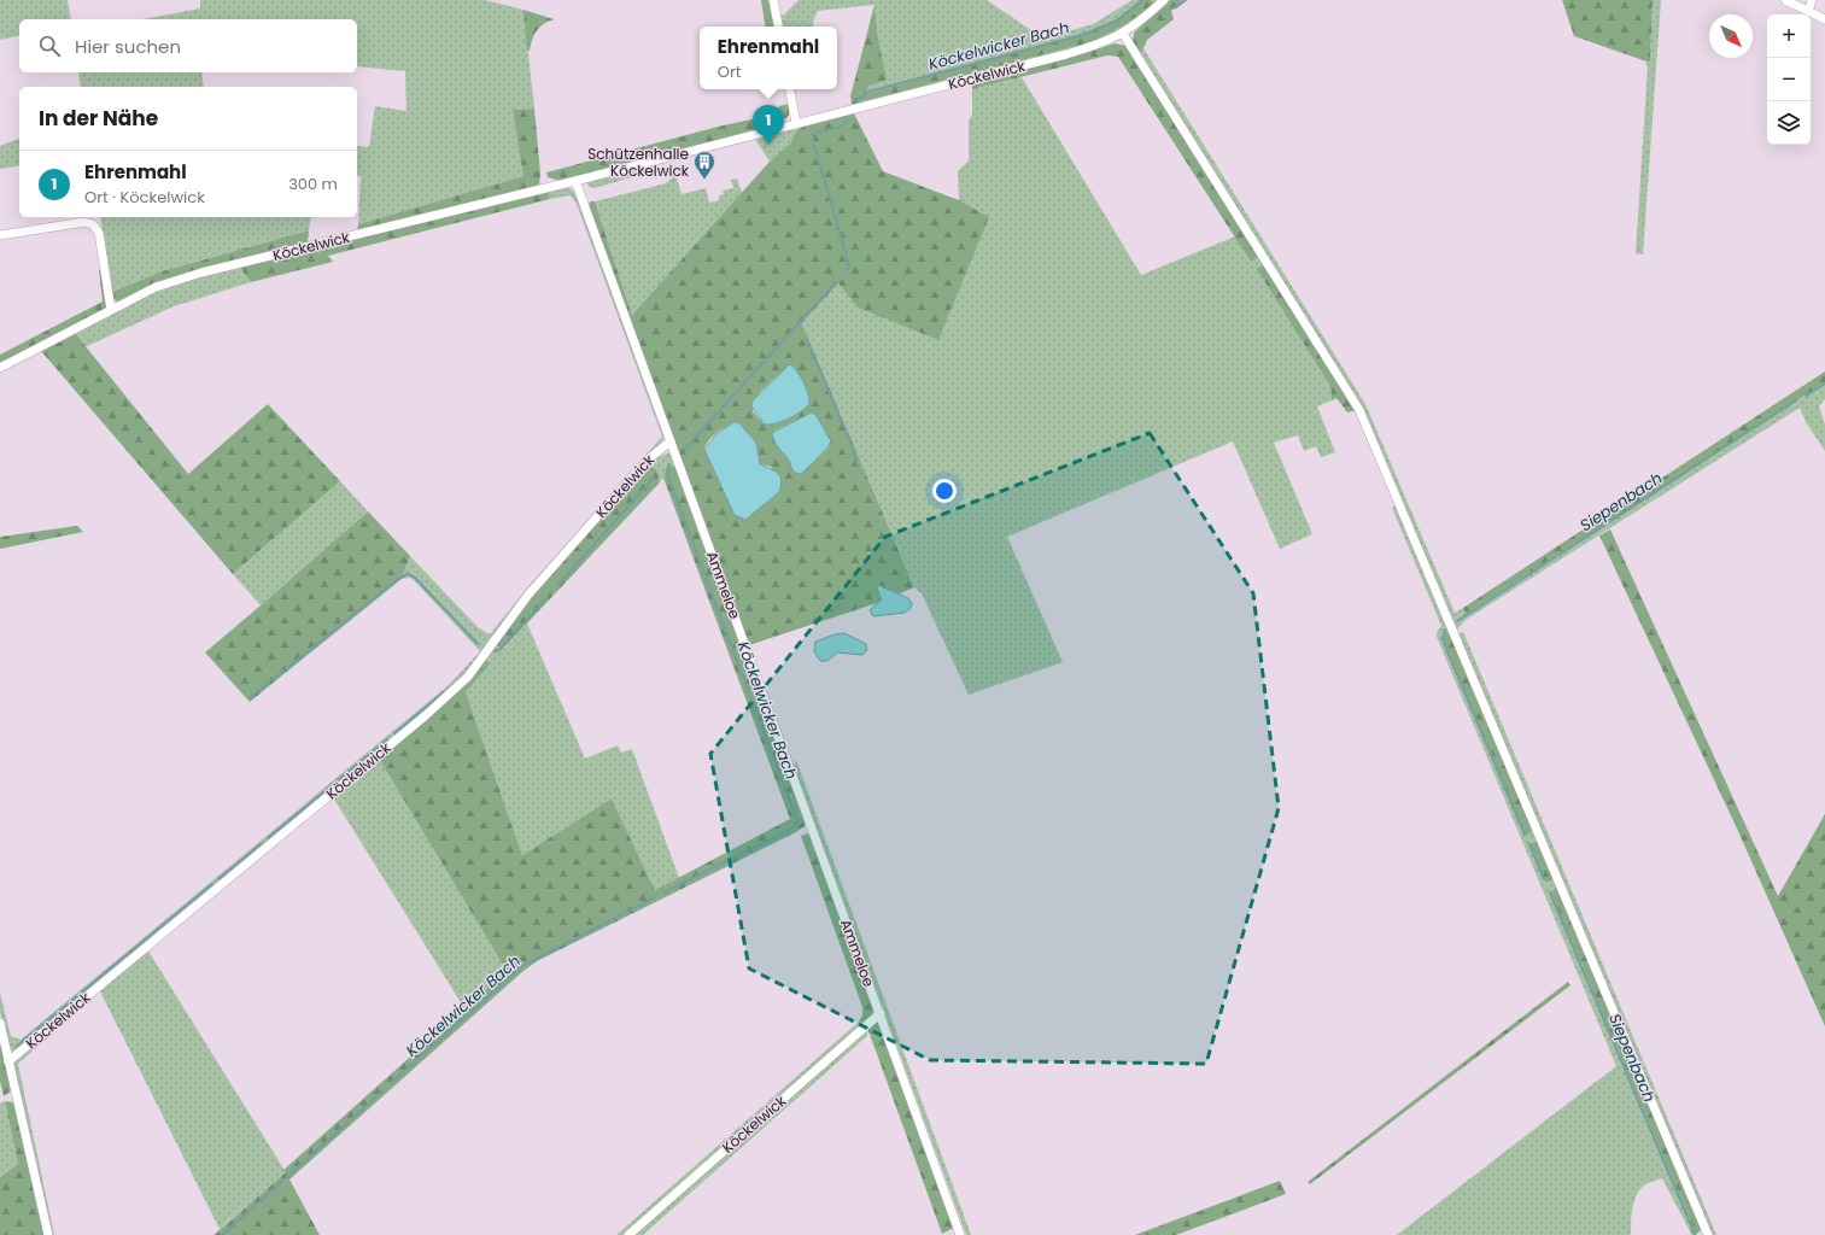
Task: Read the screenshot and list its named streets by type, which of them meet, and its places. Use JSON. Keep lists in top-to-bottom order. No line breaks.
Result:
{"streets":{"street":["Köckelwick","Ammeloe"]},"crossings":[["Köckelwick","Ammeloe"]],"water":["Köckelwicker Bach","Siepenbach"],"places":{"building":["Schützenhalle Köckelwick"]},"north":"bottom right","page":{"map_buttons":["+","−"],"search":"Hier suchen","popup":["Ehrenmahl","Ort"],"heading":"In der Nähe","pins":"1","list":[{"mark":"1","name":"Ehrenmahl","note":"Ort · Köckelwick","value":"300 m"}]}}
